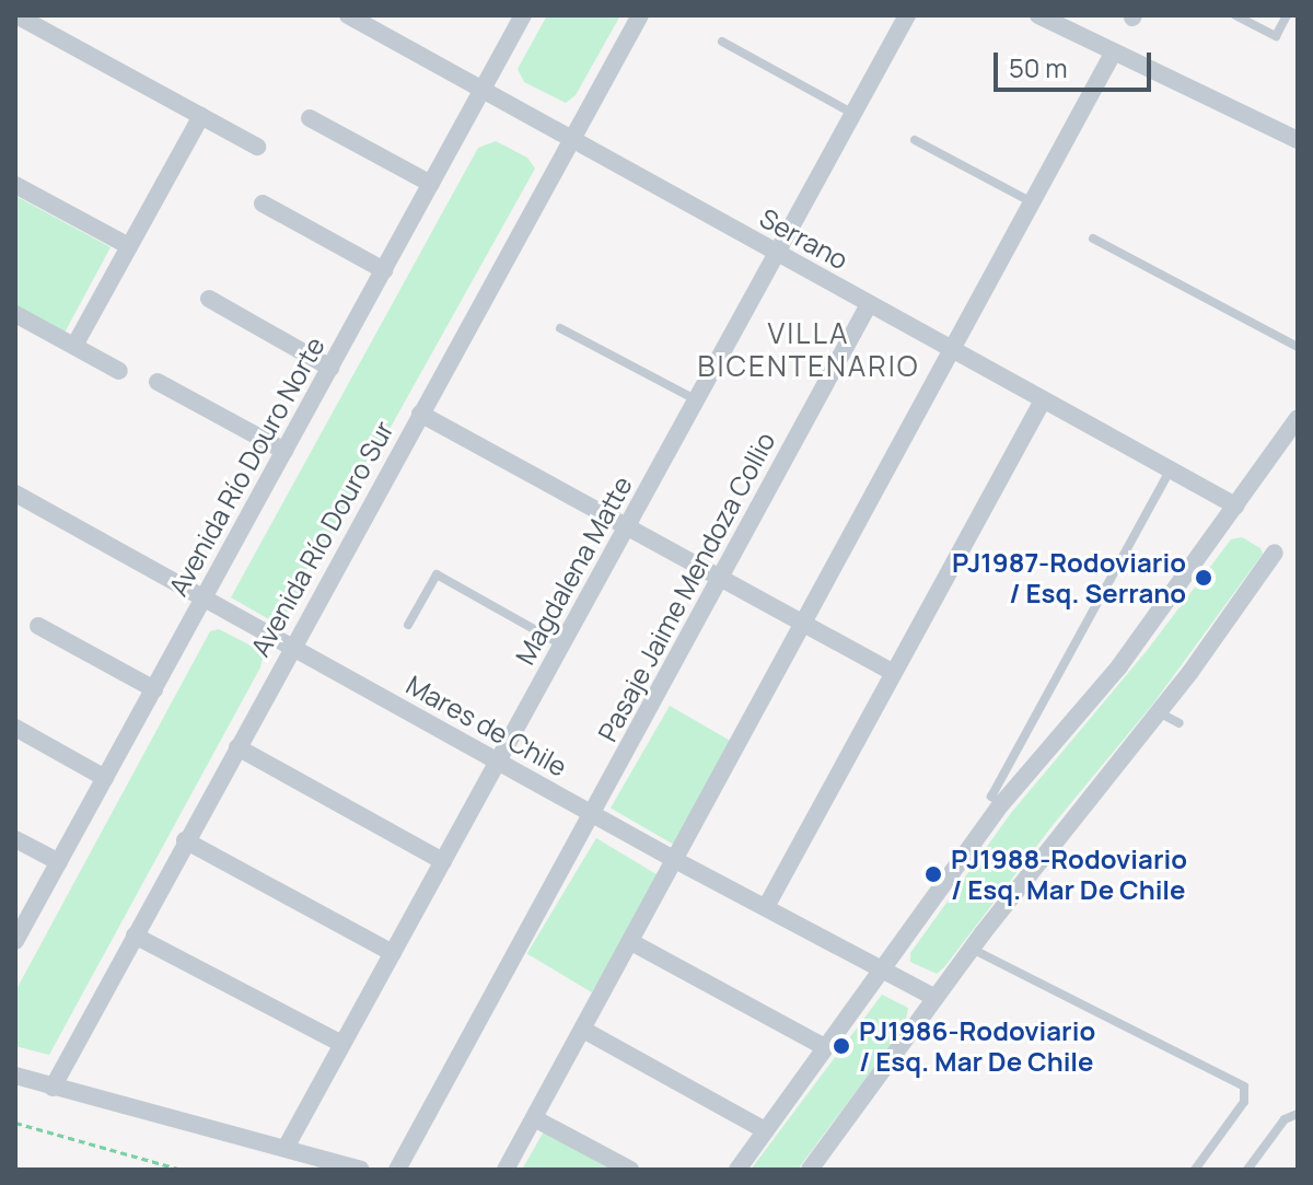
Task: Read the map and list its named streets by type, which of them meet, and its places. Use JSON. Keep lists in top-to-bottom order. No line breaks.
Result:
{"streets":{"street":["Serrano","Avenida Río Douro Norte","Avenida Río Douro Sur","Magdalena Matte","Pasaje Jaime Mendoza Collio","Mares de Chile"]},"crossings":[["Serrano","Avenida Río Douro Norte"],["Serrano","Avenida Río Douro Sur"],["Serrano","Magdalena Matte"],["Serrano","Pasaje Jaime Mendoza Collio"],["Avenida Río Douro Norte","Mares de Chile"],["Avenida Río Douro Sur","Mares de Chile"],["Magdalena Matte","Mares de Chile"],["Pasaje Jaime Mendoza Collio","Mares de Chile"]],"districts":["VILLA BICENTENARIO"],"places":["PJ1987-Rodoviario / Esq. Serrano","PJ1988-Rodoviario / Esq. Mar De Chile","PJ1986-Rodoviario / Esq. Mar De Chile"],"scale_bar":"50 m"}
